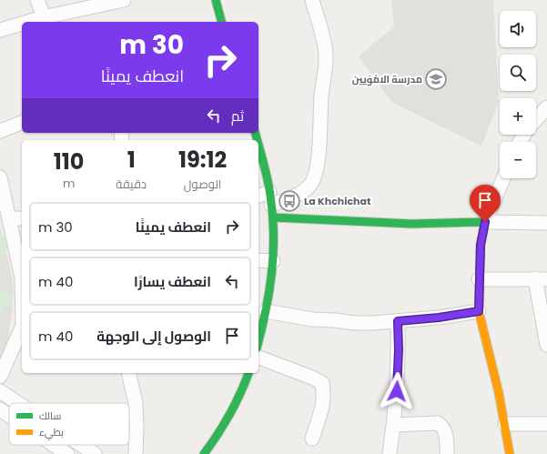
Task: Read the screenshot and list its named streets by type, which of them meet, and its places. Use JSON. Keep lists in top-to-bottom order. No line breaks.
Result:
{"places":{"school or university":["مدرسة الامُوَيين"],"bus stop":["La Khchichat"]},"legend":["سالك","بطيء"],"page":{"map_buttons":["+","−"],"turn":["30 m","انعطف يمينًا"],"then":"ثم","eta":["19:12","الوصول","1","دقيقة","110","m"],"list":[{"name":"انعطف يمينًا","value":"30 m"},{"name":"انعطف يسارًا","value":"40 m"},{"name":"الوصول إلى الوجهة","value":"40 m"}]}}
